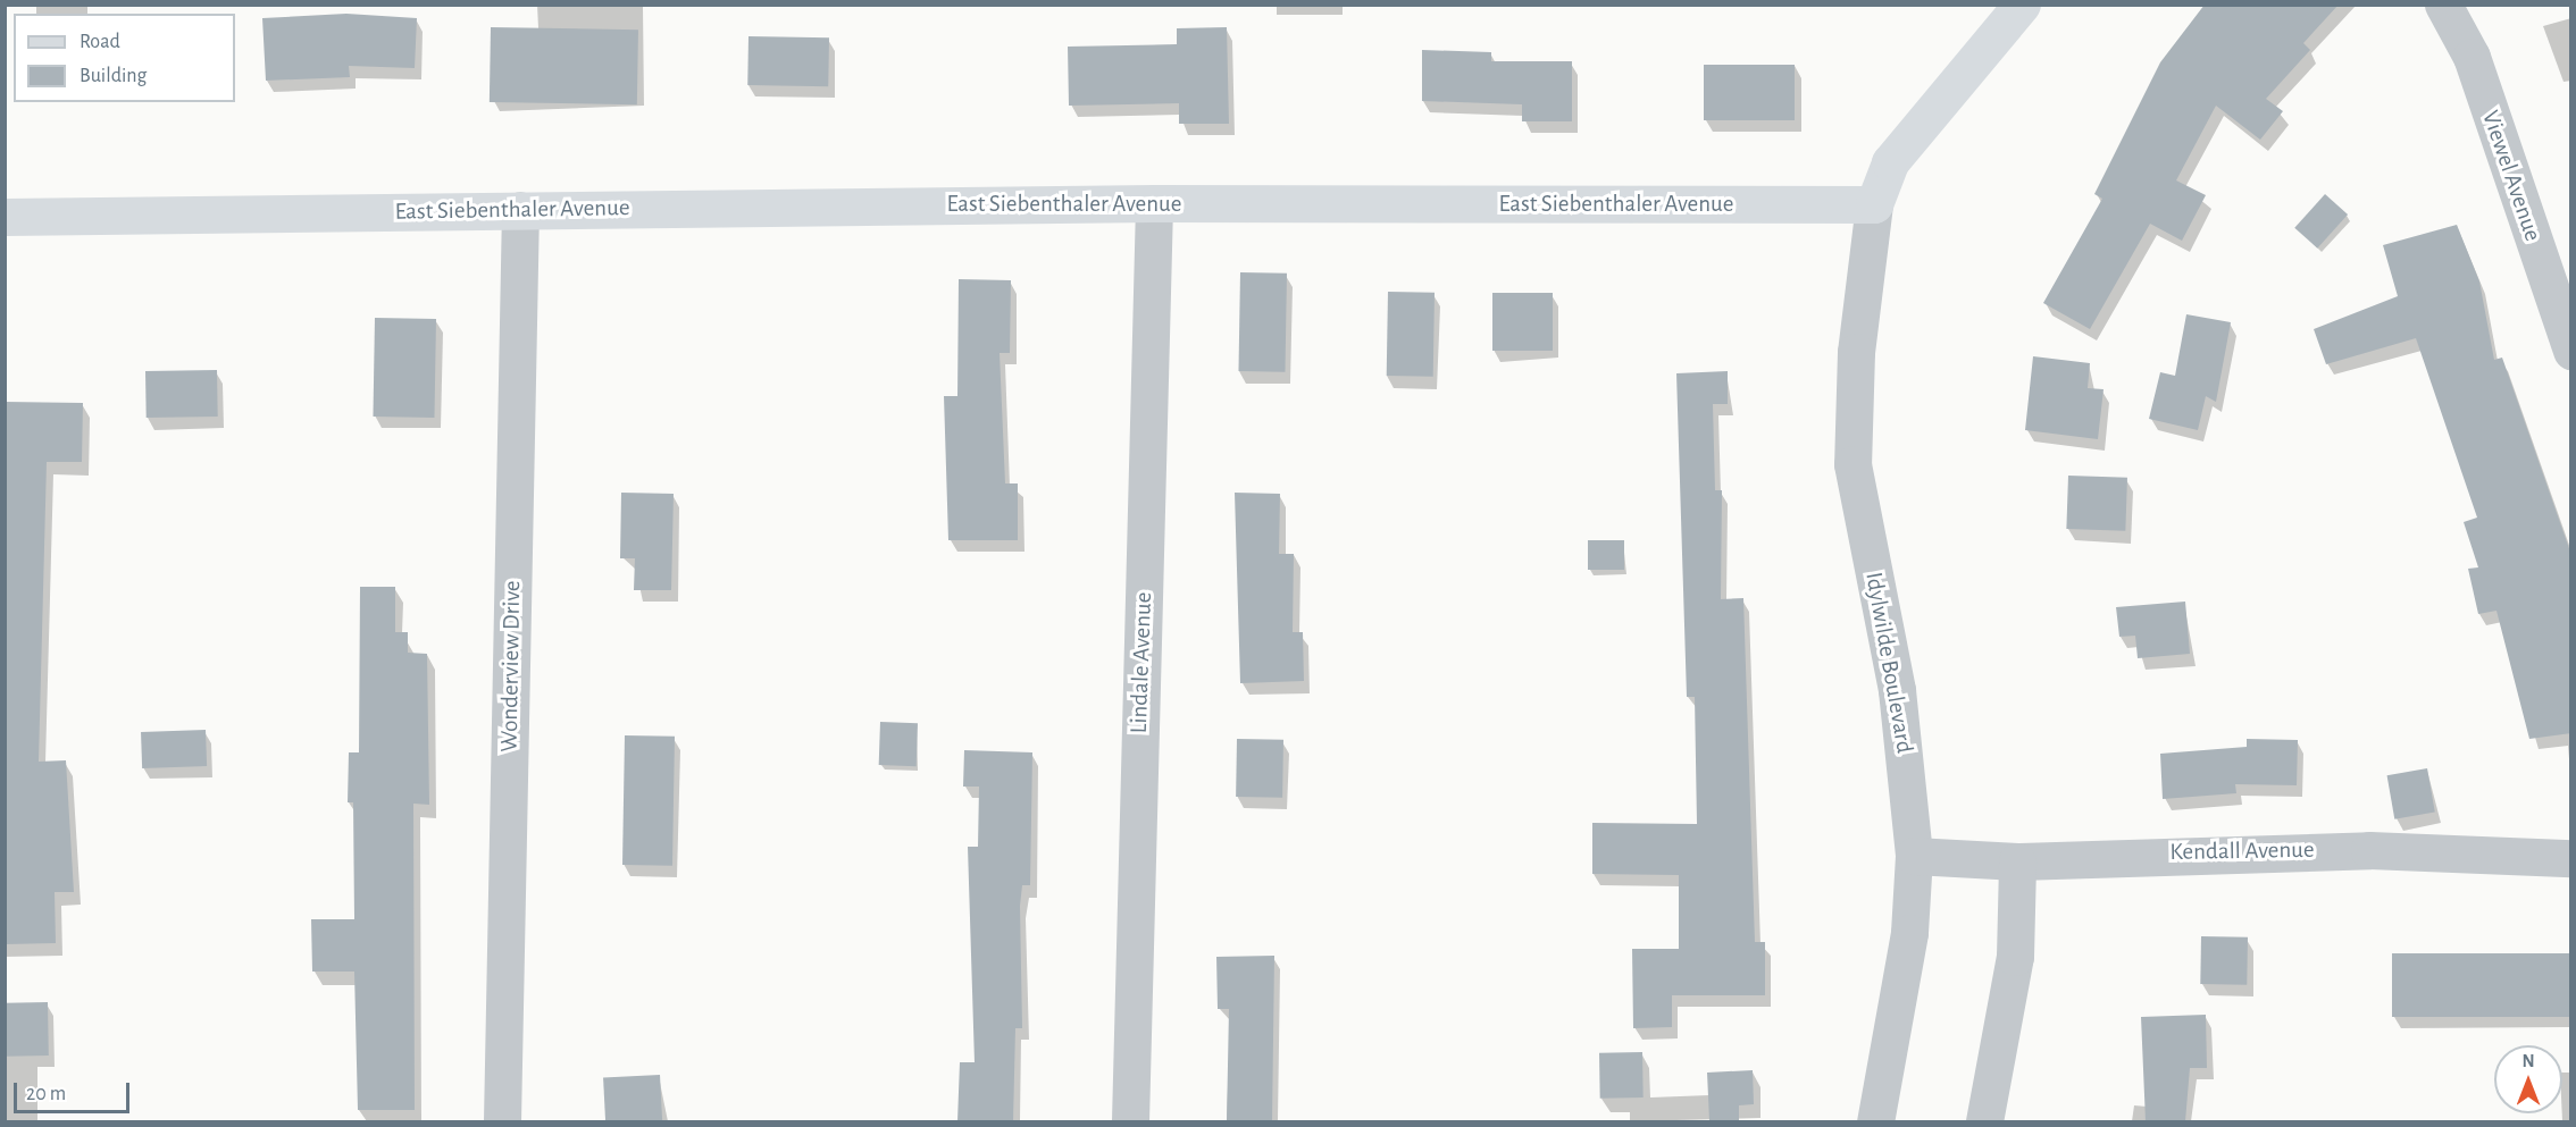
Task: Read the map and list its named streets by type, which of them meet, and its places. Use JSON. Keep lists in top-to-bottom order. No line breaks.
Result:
{"streets":{"main road":["East Siebenthaler Avenue"],"street":["Viewel Avenue","Lindale Avenue","Idylwilde Boulevard","Wonderview Drive","Kendall Avenue"]},"crossings":[["East Siebenthaler Avenue","Lindale Avenue"],["East Siebenthaler Avenue","Idylwilde Boulevard"],["East Siebenthaler Avenue","Wonderview Drive"],["Idylwilde Boulevard","Kendall Avenue"]],"legend":["Road","Building"],"scale_bar":"20 m","north":"top"}
